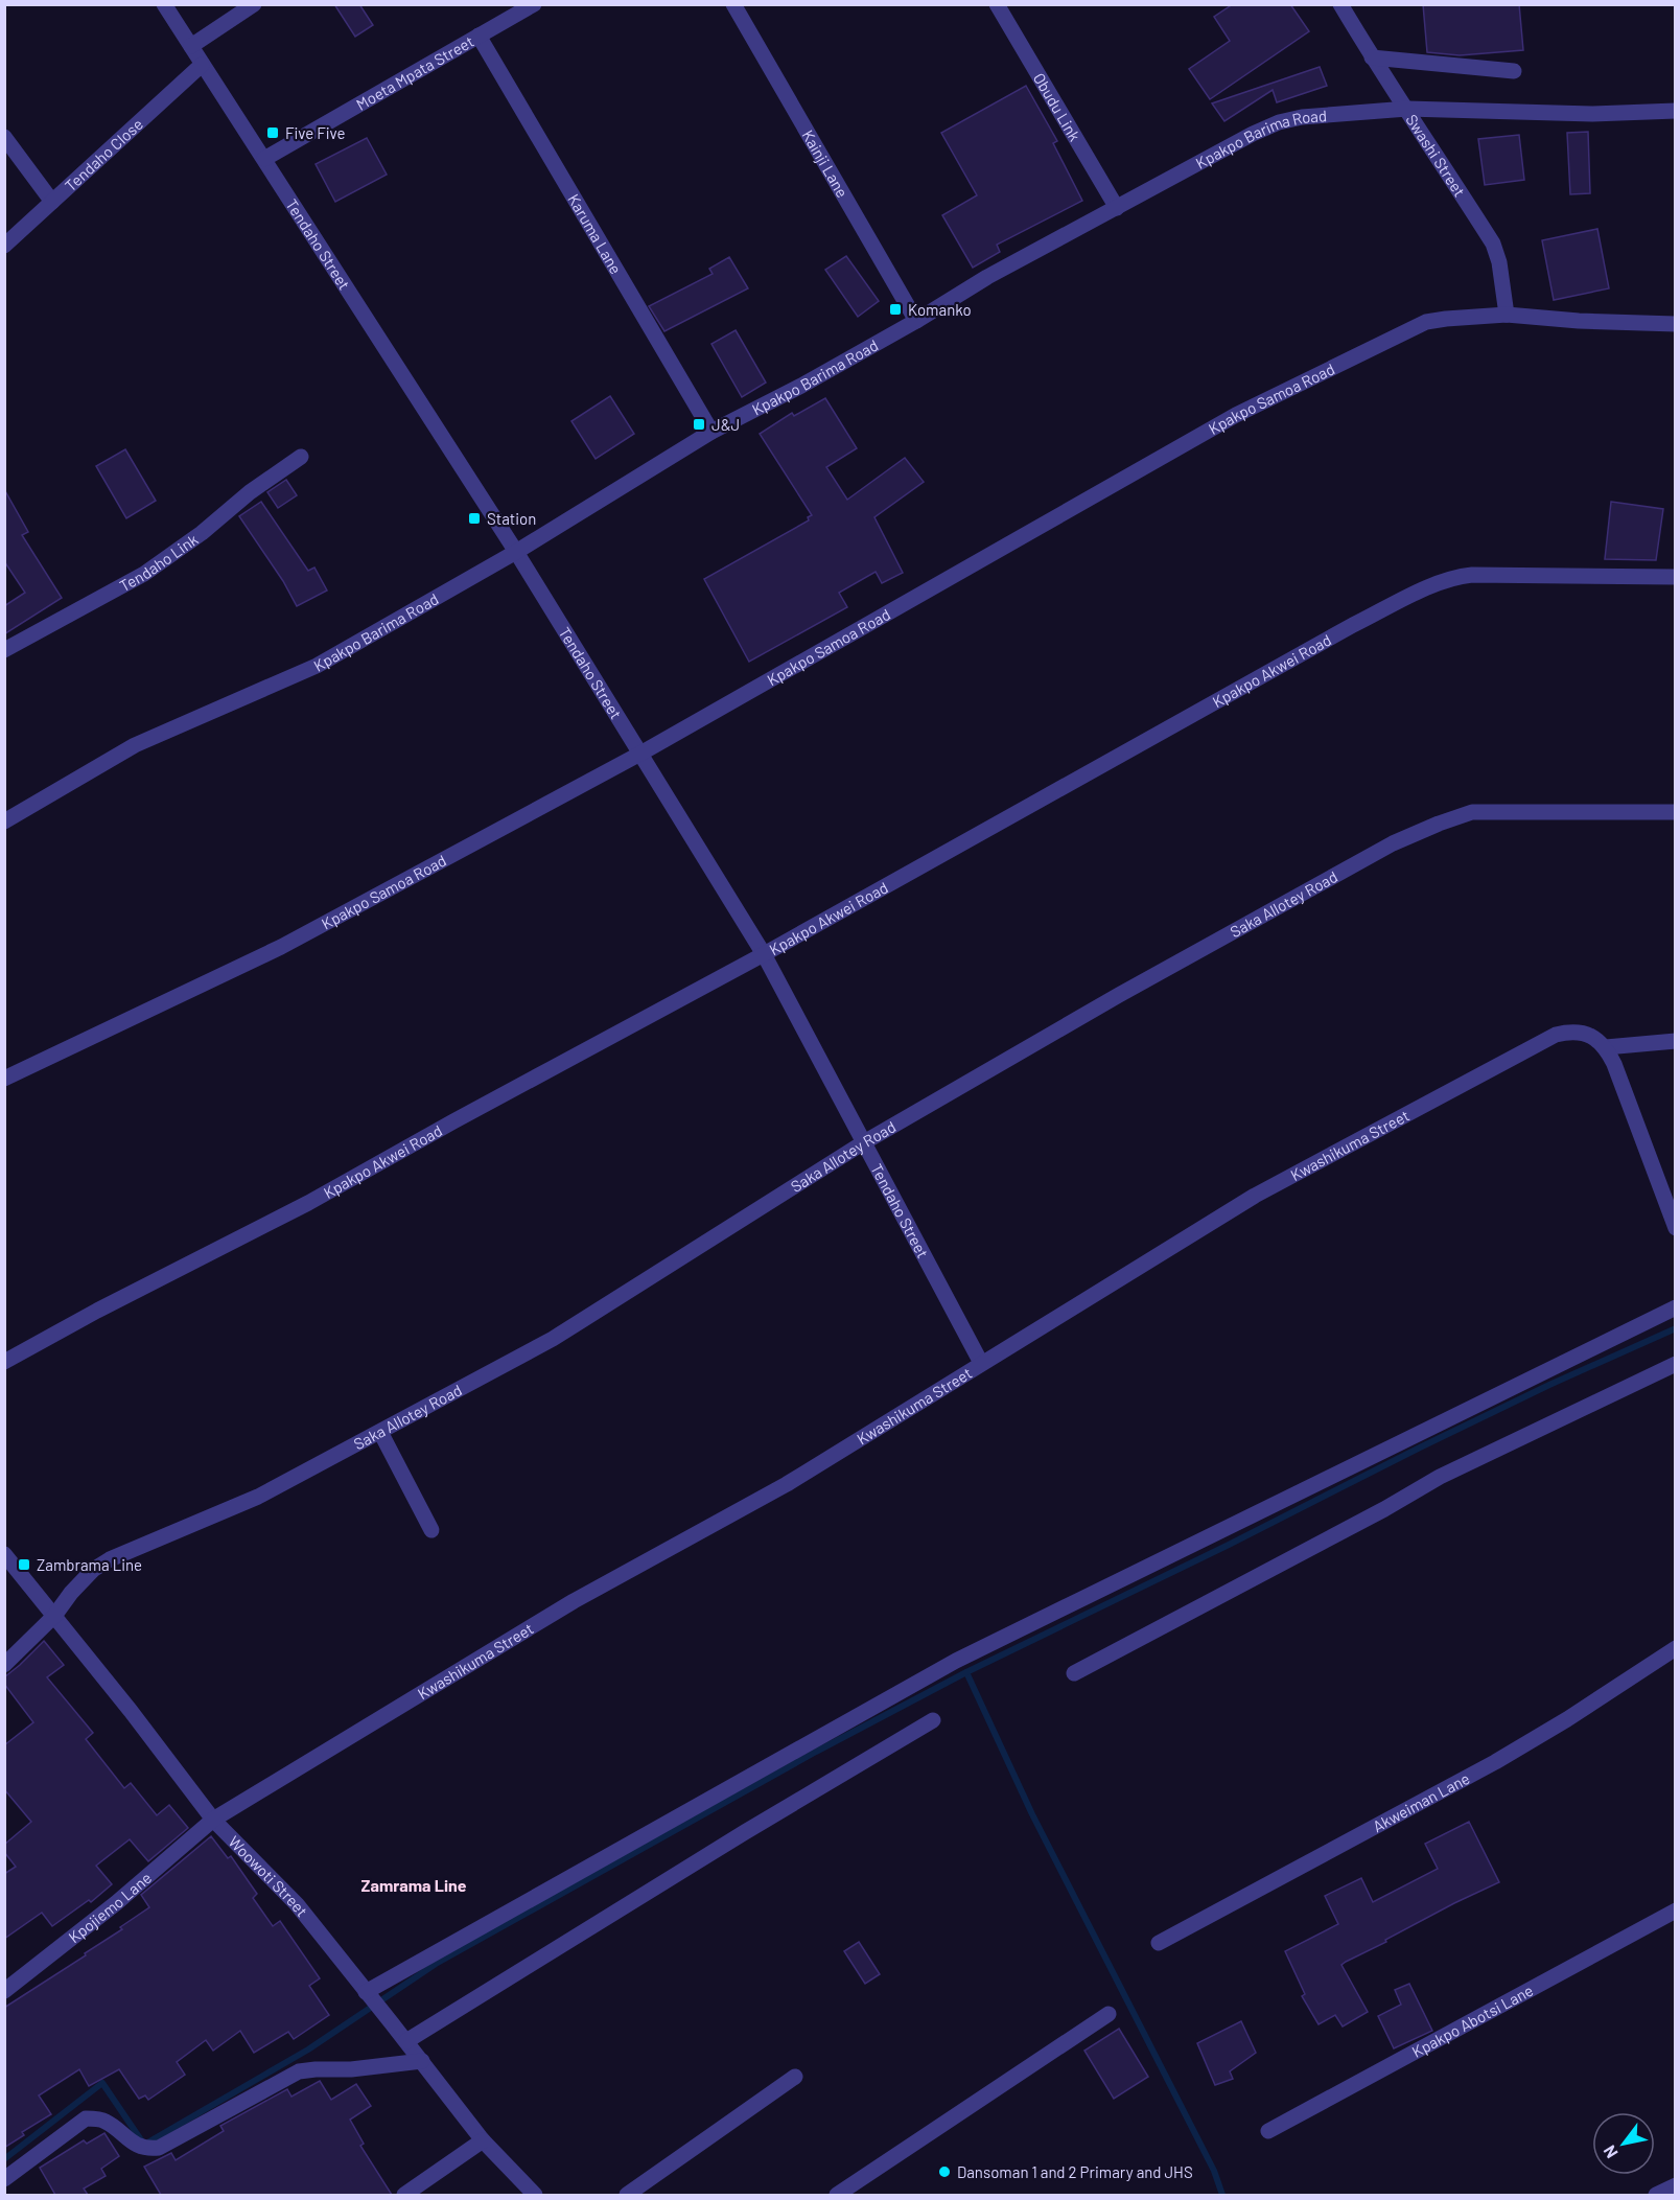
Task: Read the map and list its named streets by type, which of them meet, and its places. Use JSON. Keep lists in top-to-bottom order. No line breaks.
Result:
{"streets":{"street":["Moeta Mpata Street","Obudu Link","Kpakpo Barima Road","Tendaho Close","Swashi Street","Kainji Lane","Karuma Lane","Tendaho Street","Kpakpo Samoa Road","Tendaho Link","Kpakpo Akwei Road","Saka Allotey Road","Kwashikuma Street","Akweiman Lane","Woowoti Street","Kpojiemo Lane","Kpakpo Abotsi Lane"]},"crossings":[["Moeta Mpata Street","Karuma Lane"],["Moeta Mpata Street","Tendaho Street"],["Obudu Link","Kpakpo Barima Road"],["Kpakpo Barima Road","Swashi Street"],["Kpakpo Barima Road","Kainji Lane"],["Kpakpo Barima Road","Karuma Lane"],["Kpakpo Barima Road","Tendaho Street"],["Tendaho Close","Tendaho Street"],["Swashi Street","Kpakpo Samoa Road"],["Tendaho Street","Kpakpo Samoa Road"],["Tendaho Street","Kpakpo Akwei Road"],["Tendaho Street","Saka Allotey Road"],["Tendaho Street","Kwashikuma Street"],["Saka Allotey Road","Woowoti Street"],["Kwashikuma Street","Woowoti Street"],["Kwashikuma Street","Kpojiemo Lane"],["Woowoti Street","Kpojiemo Lane"]],"districts":["Zamrama Line"],"places":{"transit":["Five Five","Komanko","J&J","Station","Zambrama Line"],"other":["Dansoman 1 and 2 Primary and JHS"]},"north":"bottom left"}
